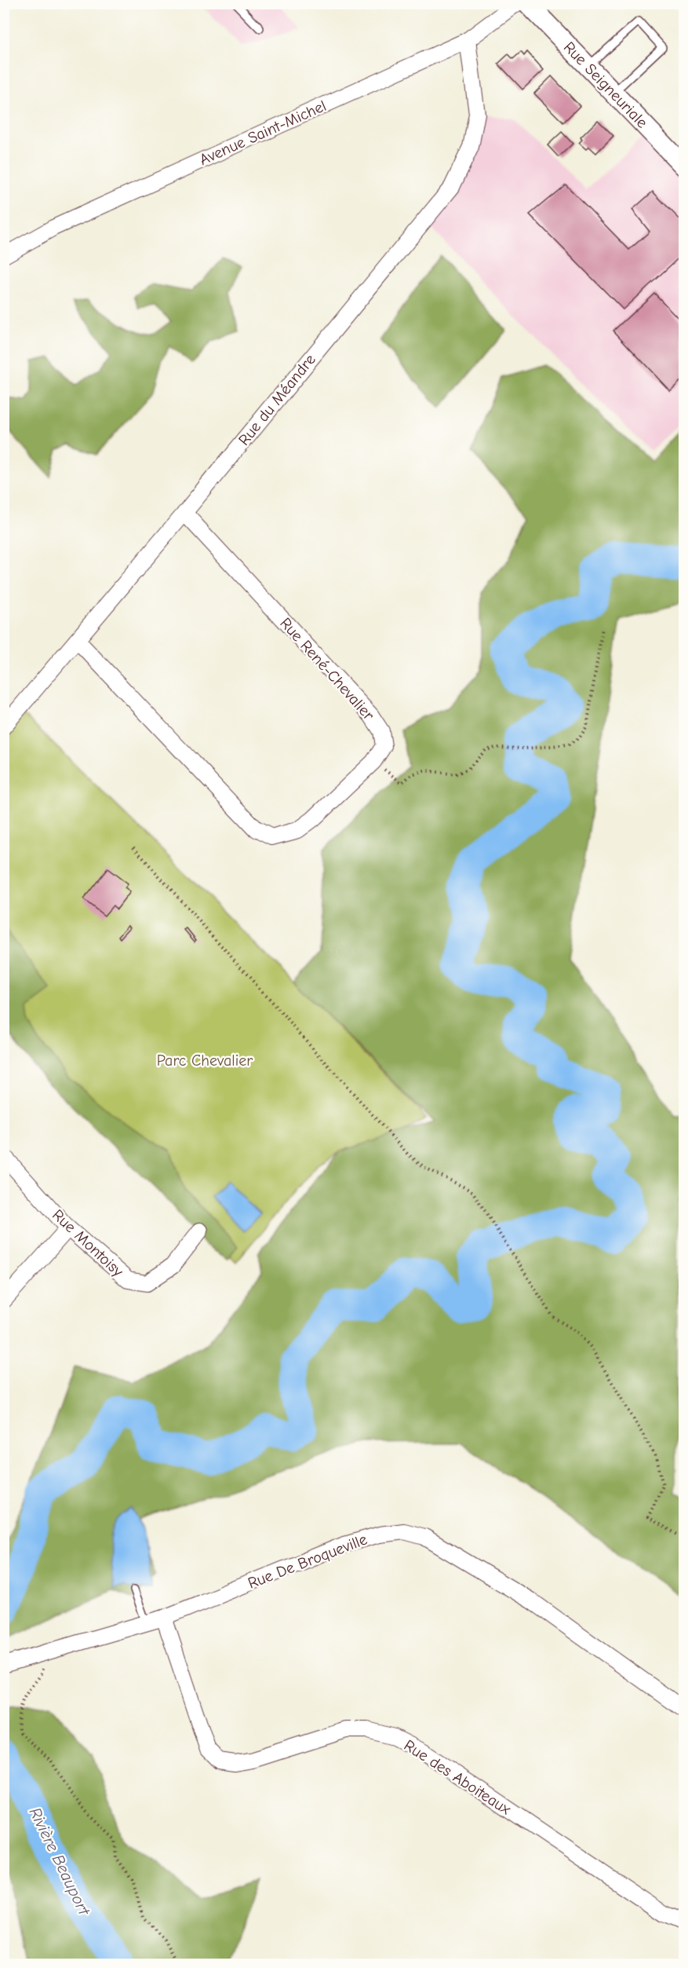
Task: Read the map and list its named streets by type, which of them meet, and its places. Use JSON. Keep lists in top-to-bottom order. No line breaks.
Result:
{"streets":{"street":["Rue Seigneuriale","Avenue Saint-Michel","Rue du Méandre","Rue René-Chevalier","Rue Montoisy","Rue De Broqueville","Rue des Aboiteaux"]},"crossings":[["Avenue Saint-Michel","Rue du Méandre"],["Rue du Méandre","Rue René-Chevalier"],["Rue De Broqueville","Rue des Aboiteaux"]],"water":["Rivière Beauport"],"parks":["Parc Chevalier"]}
